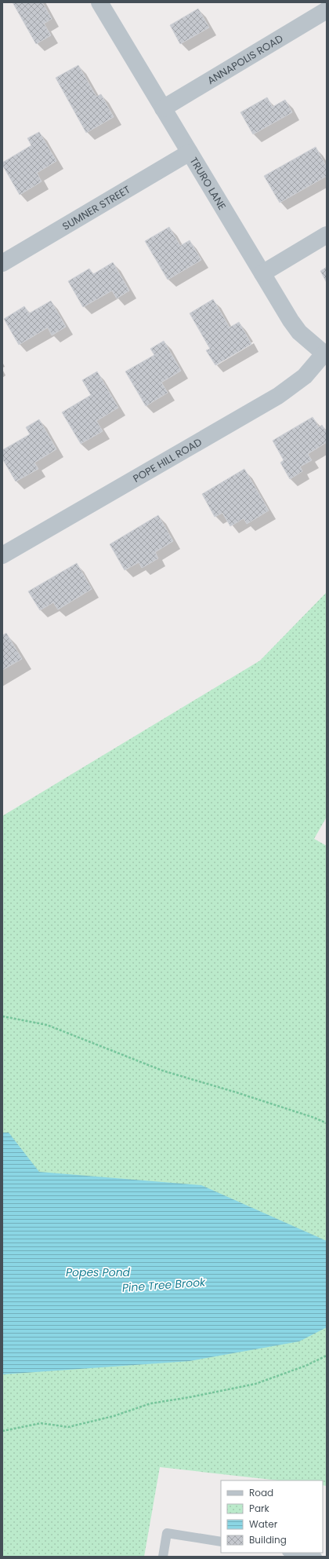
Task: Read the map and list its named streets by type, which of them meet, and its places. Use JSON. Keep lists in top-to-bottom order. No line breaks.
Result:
{"streets":{"street":["ANNAPOLIS ROAD","TRURO LANE","SUMNER STREET","POPE HILL ROAD"]},"crossings":[["ANNAPOLIS ROAD","TRURO LANE"],["TRURO LANE","SUMNER STREET"],["TRURO LANE","POPE HILL ROAD"]],"water":["Popes Pond","Pine Tree Brook"],"legend":["Road","Park","Water","Building"]}
